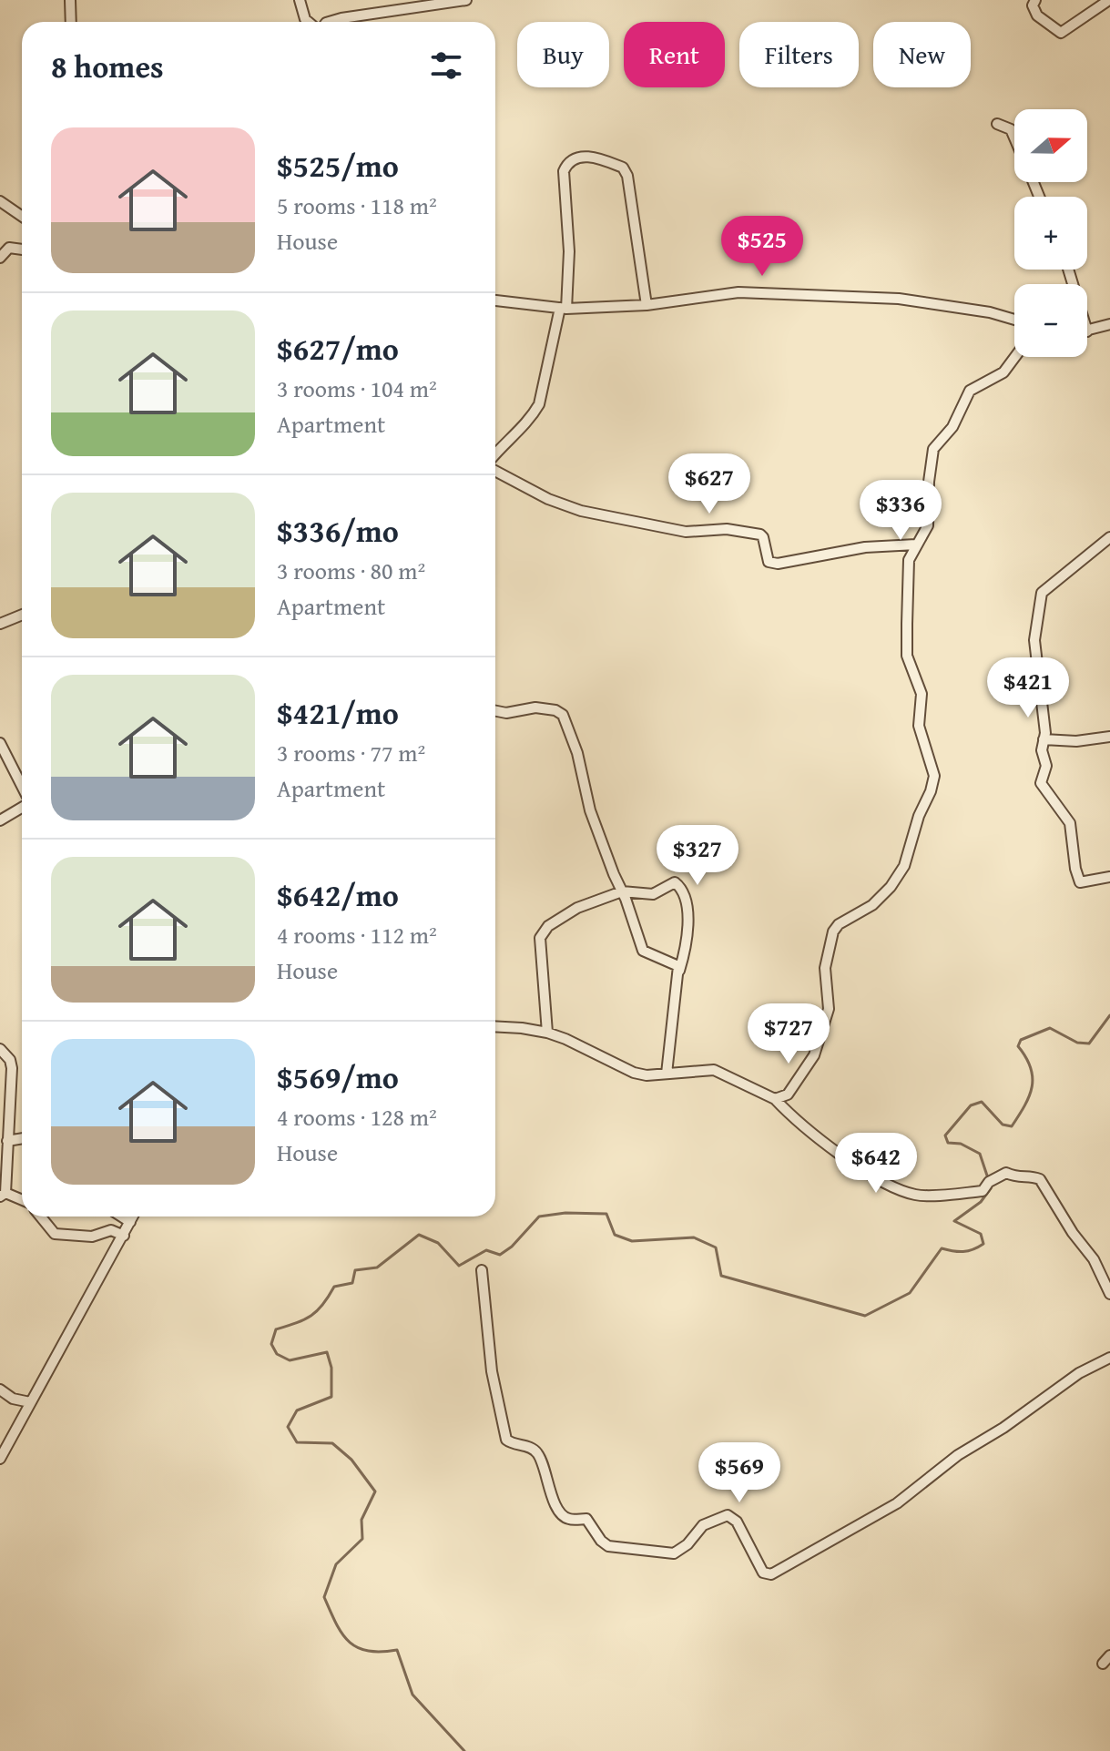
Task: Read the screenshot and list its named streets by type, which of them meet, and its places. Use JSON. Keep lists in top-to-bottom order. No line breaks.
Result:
{"north":"right","page":{"chip":["Buy","Rent","Filters","New"],"heading":"8 homes","map_buttons":["+","−"],"list":[{"name":"$525/mo","note":"5 rooms · 118 m² · House"},{"name":"$627/mo","note":"3 rooms · 104 m² · Apartment"},{"name":"$336/mo","note":"3 rooms · 80 m² · Apartment"},{"name":"$421/mo","note":"3 rooms · 77 m² · Apartment"},{"name":"$642/mo","note":"4 rooms · 112 m² · House"},{"name":"$569/mo","note":"4 rooms · 128 m² · House"}],"price":["$525","$627","$336","$421","$327","$727","$642","$569"]}}
